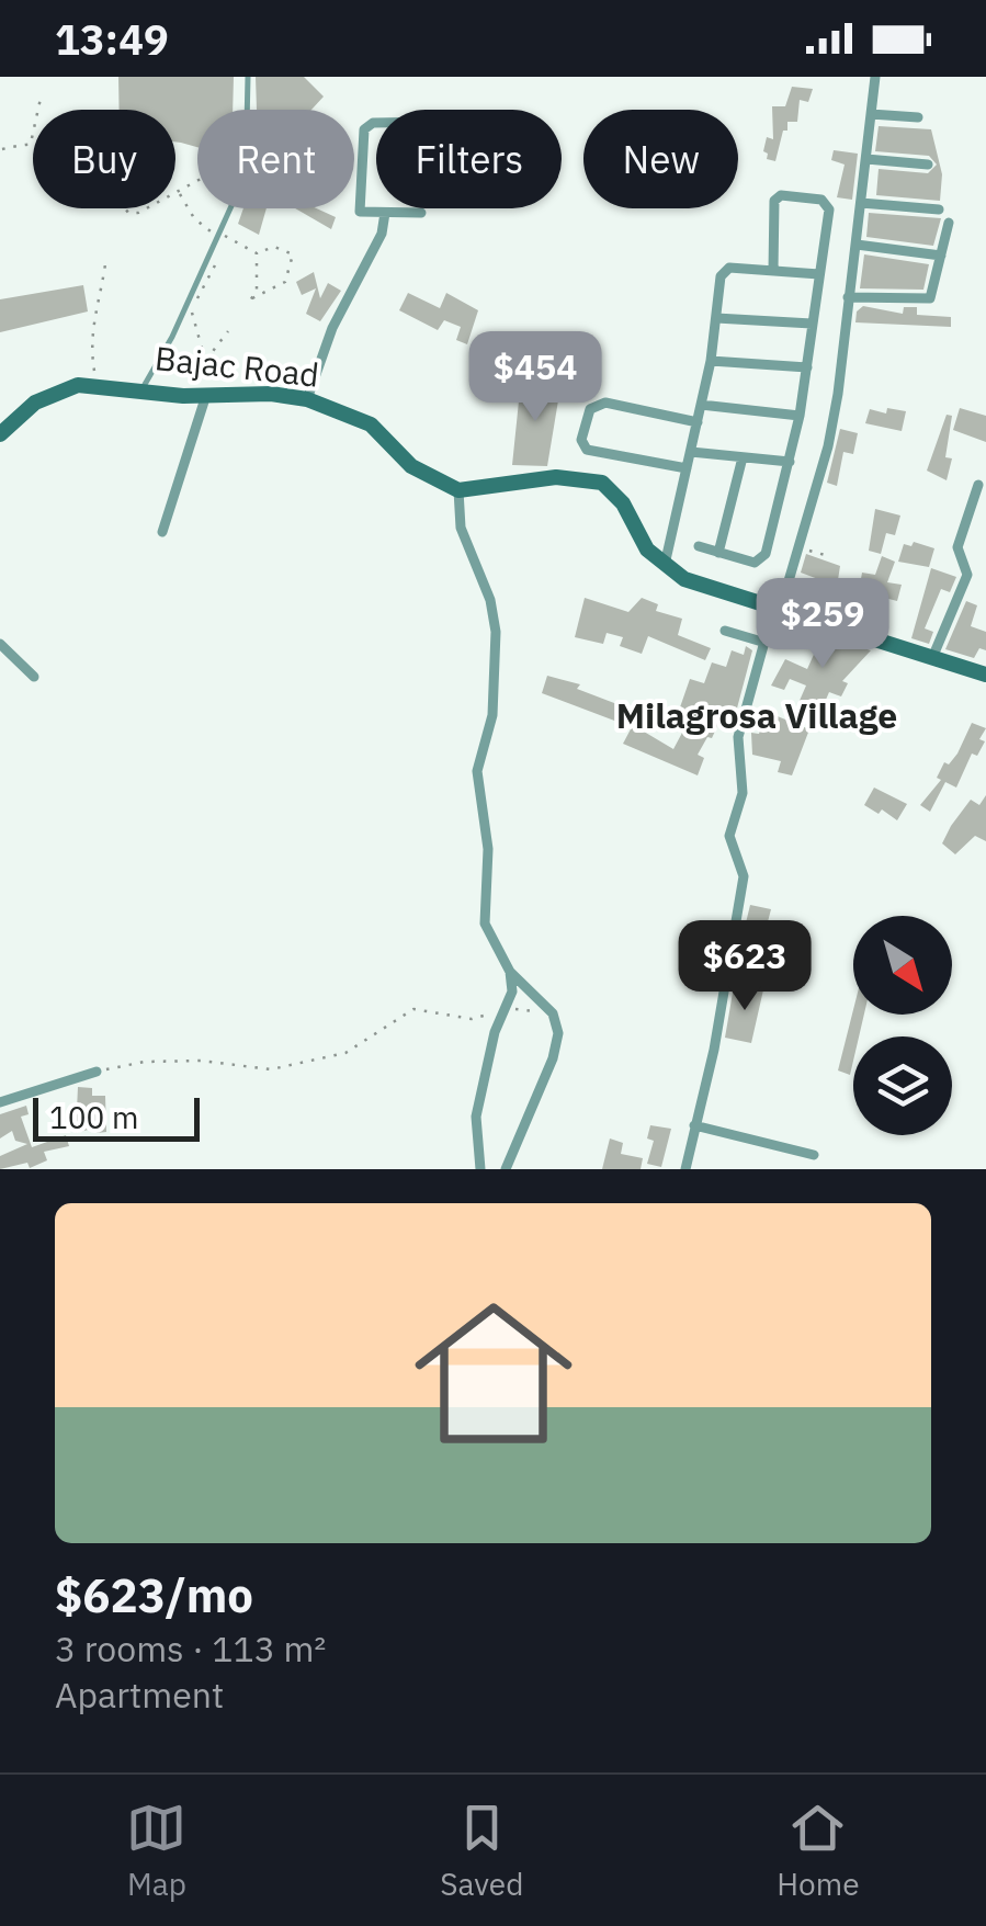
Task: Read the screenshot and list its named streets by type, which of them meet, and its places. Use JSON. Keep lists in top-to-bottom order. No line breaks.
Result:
{"streets":{"street":["Bajac Road"]},"districts":["Milagrosa Village"],"scale_bar":"100 m","north":"bottom right","page":{"status":"13:49","chip":["Buy","Rent","Filters","New"],"price":["$454","$259","$623"],"scale":"100 m","list":[{"name":"$623/mo","note":"3 rooms · 113 m² · Apartment"}],"tabs":["Map","Saved","Home"]}}
